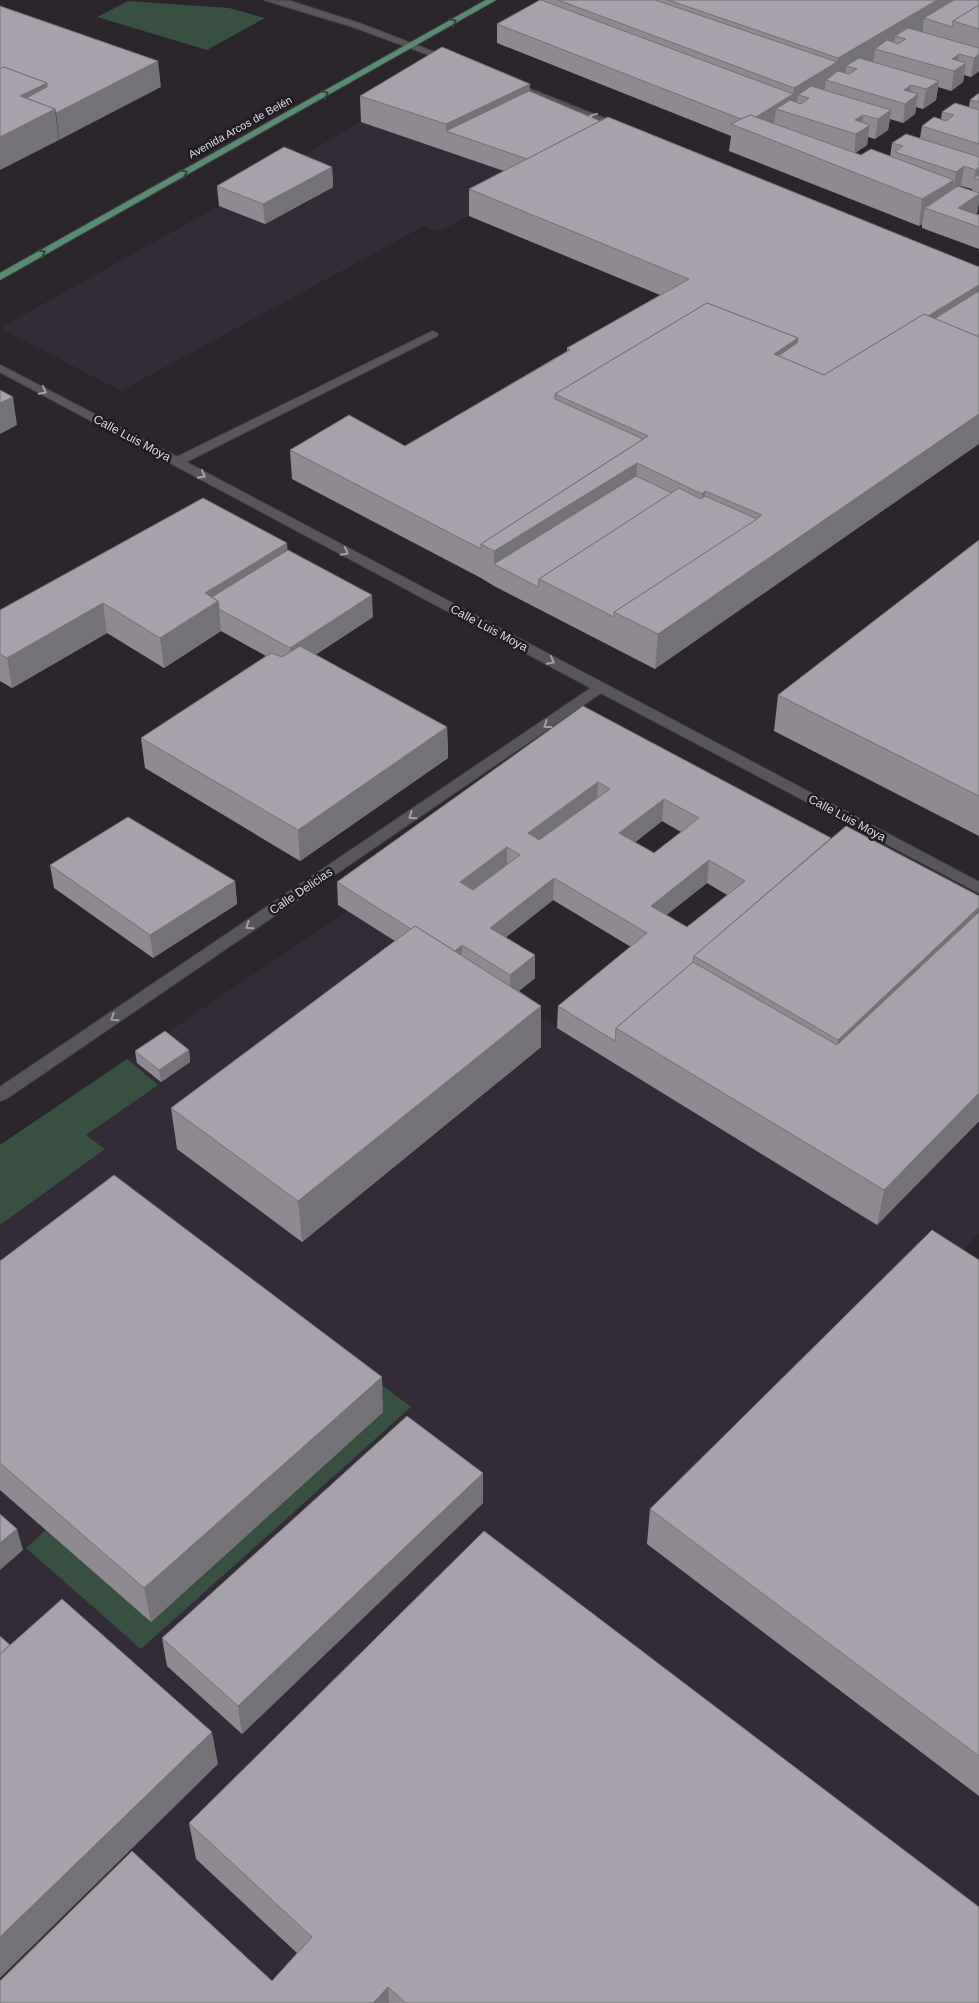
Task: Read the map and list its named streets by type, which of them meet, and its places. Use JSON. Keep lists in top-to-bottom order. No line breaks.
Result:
{"streets":{"main road":["Avenida Arcos de Belén"],"street":["Calle Luis Moya","Calle Delicias"]},"crossings":[["Calle Luis Moya","Calle Delicias"]],"one_way":["Avenida Arcos de Belén","Calle Luis Moya","Calle Delicias"]}
